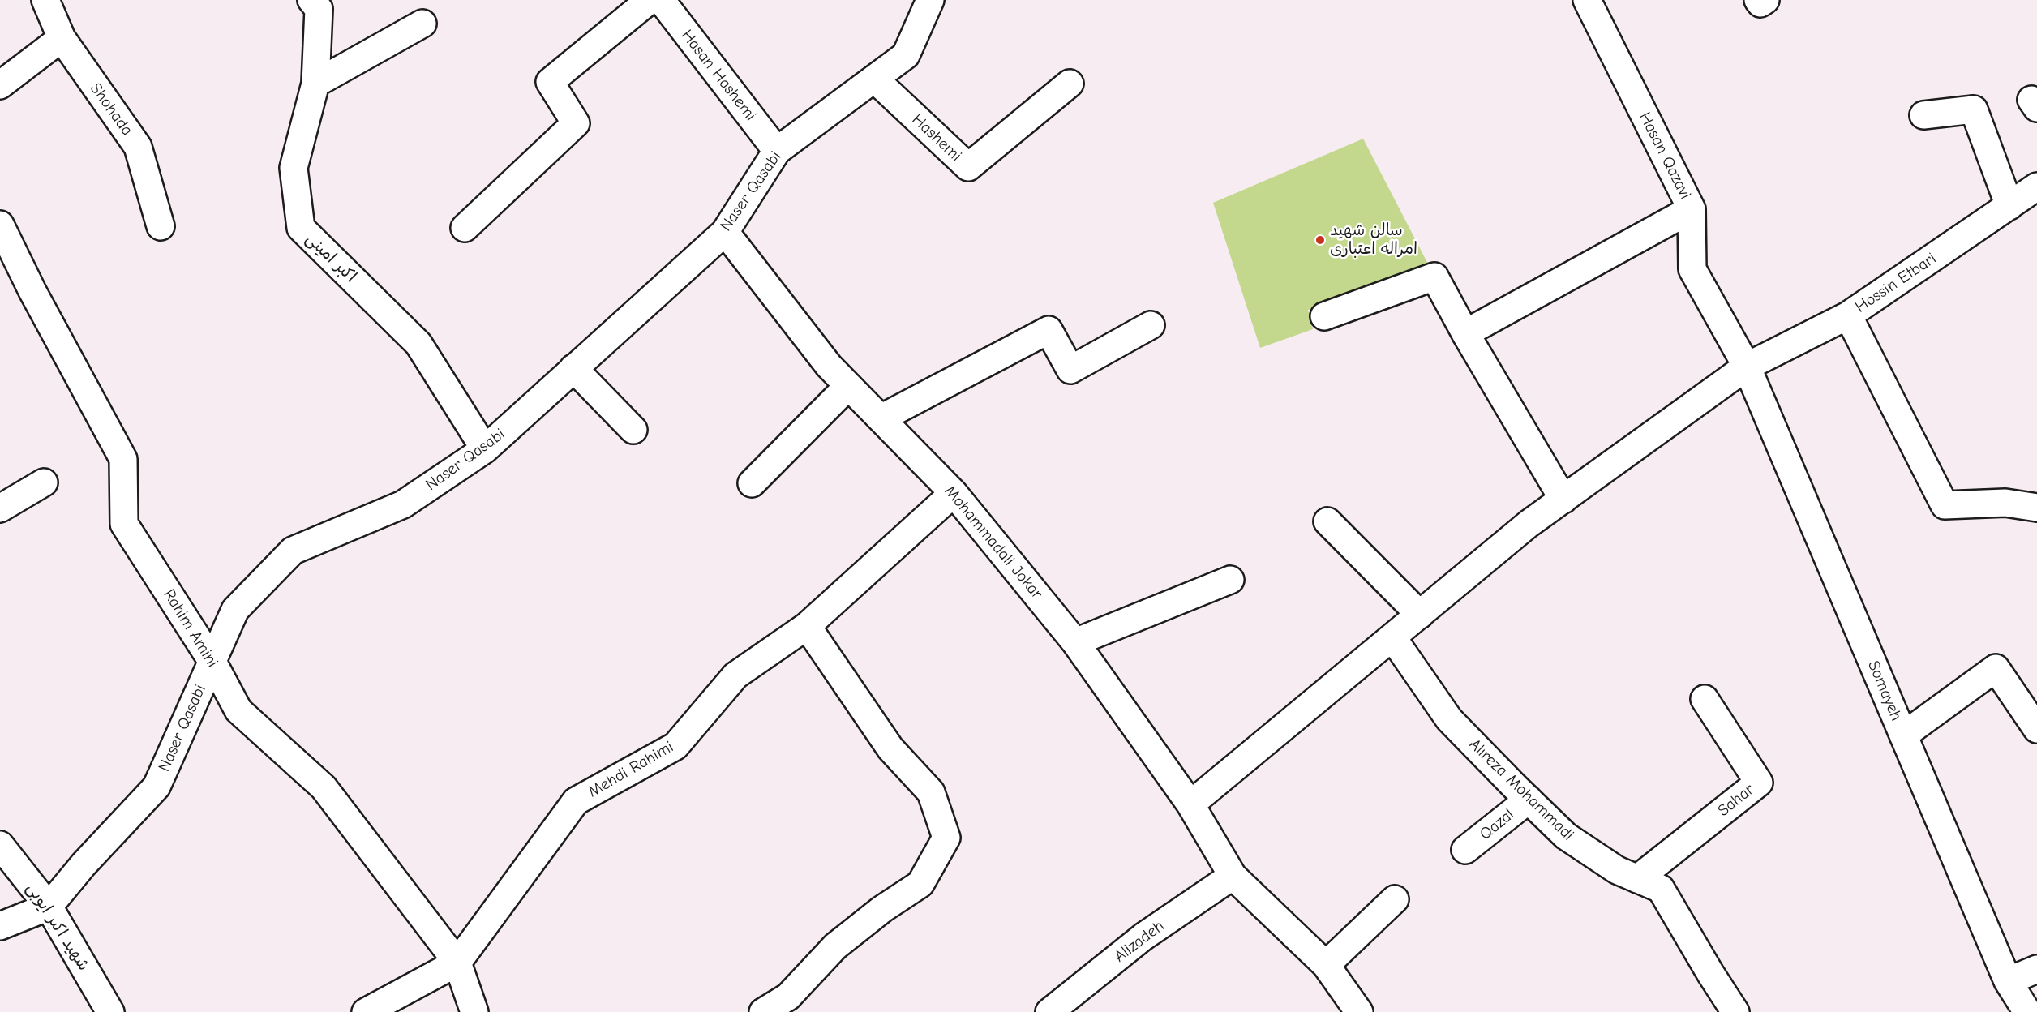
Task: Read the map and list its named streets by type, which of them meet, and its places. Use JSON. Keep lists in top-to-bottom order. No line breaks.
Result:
{"streets":{"street":["Hasan Hashemi","Shohada","Hashemi","Hasan Qazavi","Naser Qasabi","اکبر امینی","Hossin Etbari","Mohammadali Jokar","Rahim Amini","Somayeh","Mehdi Rahimi","Alireza Mohammadi","Sahar","Qazal","شهید اکبر ایوبی","Alizadeh"]},"crossings":[["Hasan Hashemi","Naser Qasabi"],["Hashemi","Naser Qasabi"],["Hasan Qazavi","Hossin Etbari"],["Hasan Qazavi","Somayeh"],["Naser Qasabi","اکبر امینی"],["Naser Qasabi","Mohammadali Jokar"],["Naser Qasabi","Rahim Amini"],["Naser Qasabi","شهید اکبر ایوبی"],["Hossin Etbari","Mohammadali Jokar"],["Hossin Etbari","Somayeh"],["Hossin Etbari","Alireza Mohammadi"],["Mohammadali Jokar","Mehdi Rahimi"],["Mohammadali Jokar","Alizadeh"],["Rahim Amini","Mehdi Rahimi"],["Alireza Mohammadi","Sahar"],["Alireza Mohammadi","Qazal"]],"places":["سالن شهید امراله اعتباری"]}
